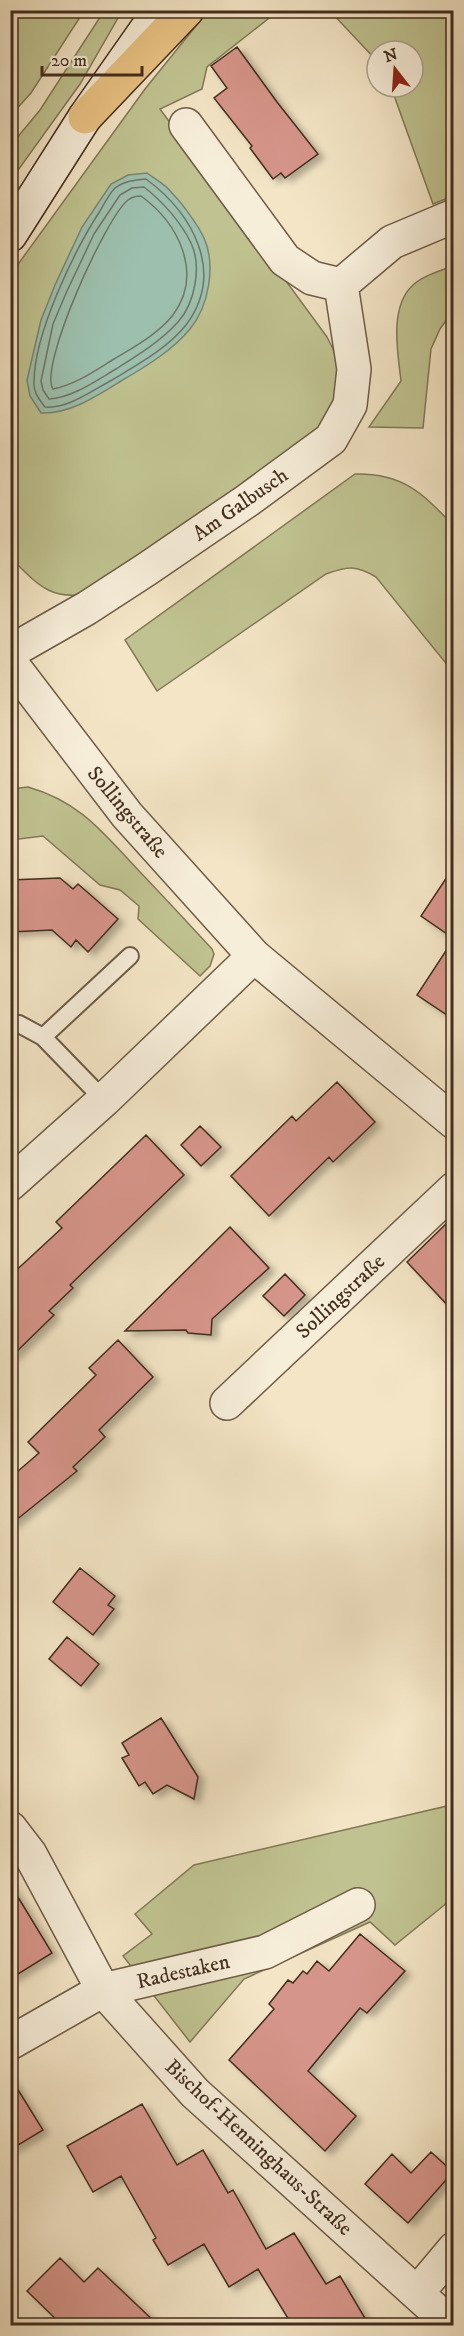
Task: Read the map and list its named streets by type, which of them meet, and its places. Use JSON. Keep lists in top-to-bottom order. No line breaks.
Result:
{"streets":{"street":["Am Galbusch","Sollingstraße","Radestaken","Bischof-Henninghaus-Straße"]},"crossings":[["Radestaken","Bischof-Henninghaus-Straße"]],"scale_bar":"20 m","north":"top"}
